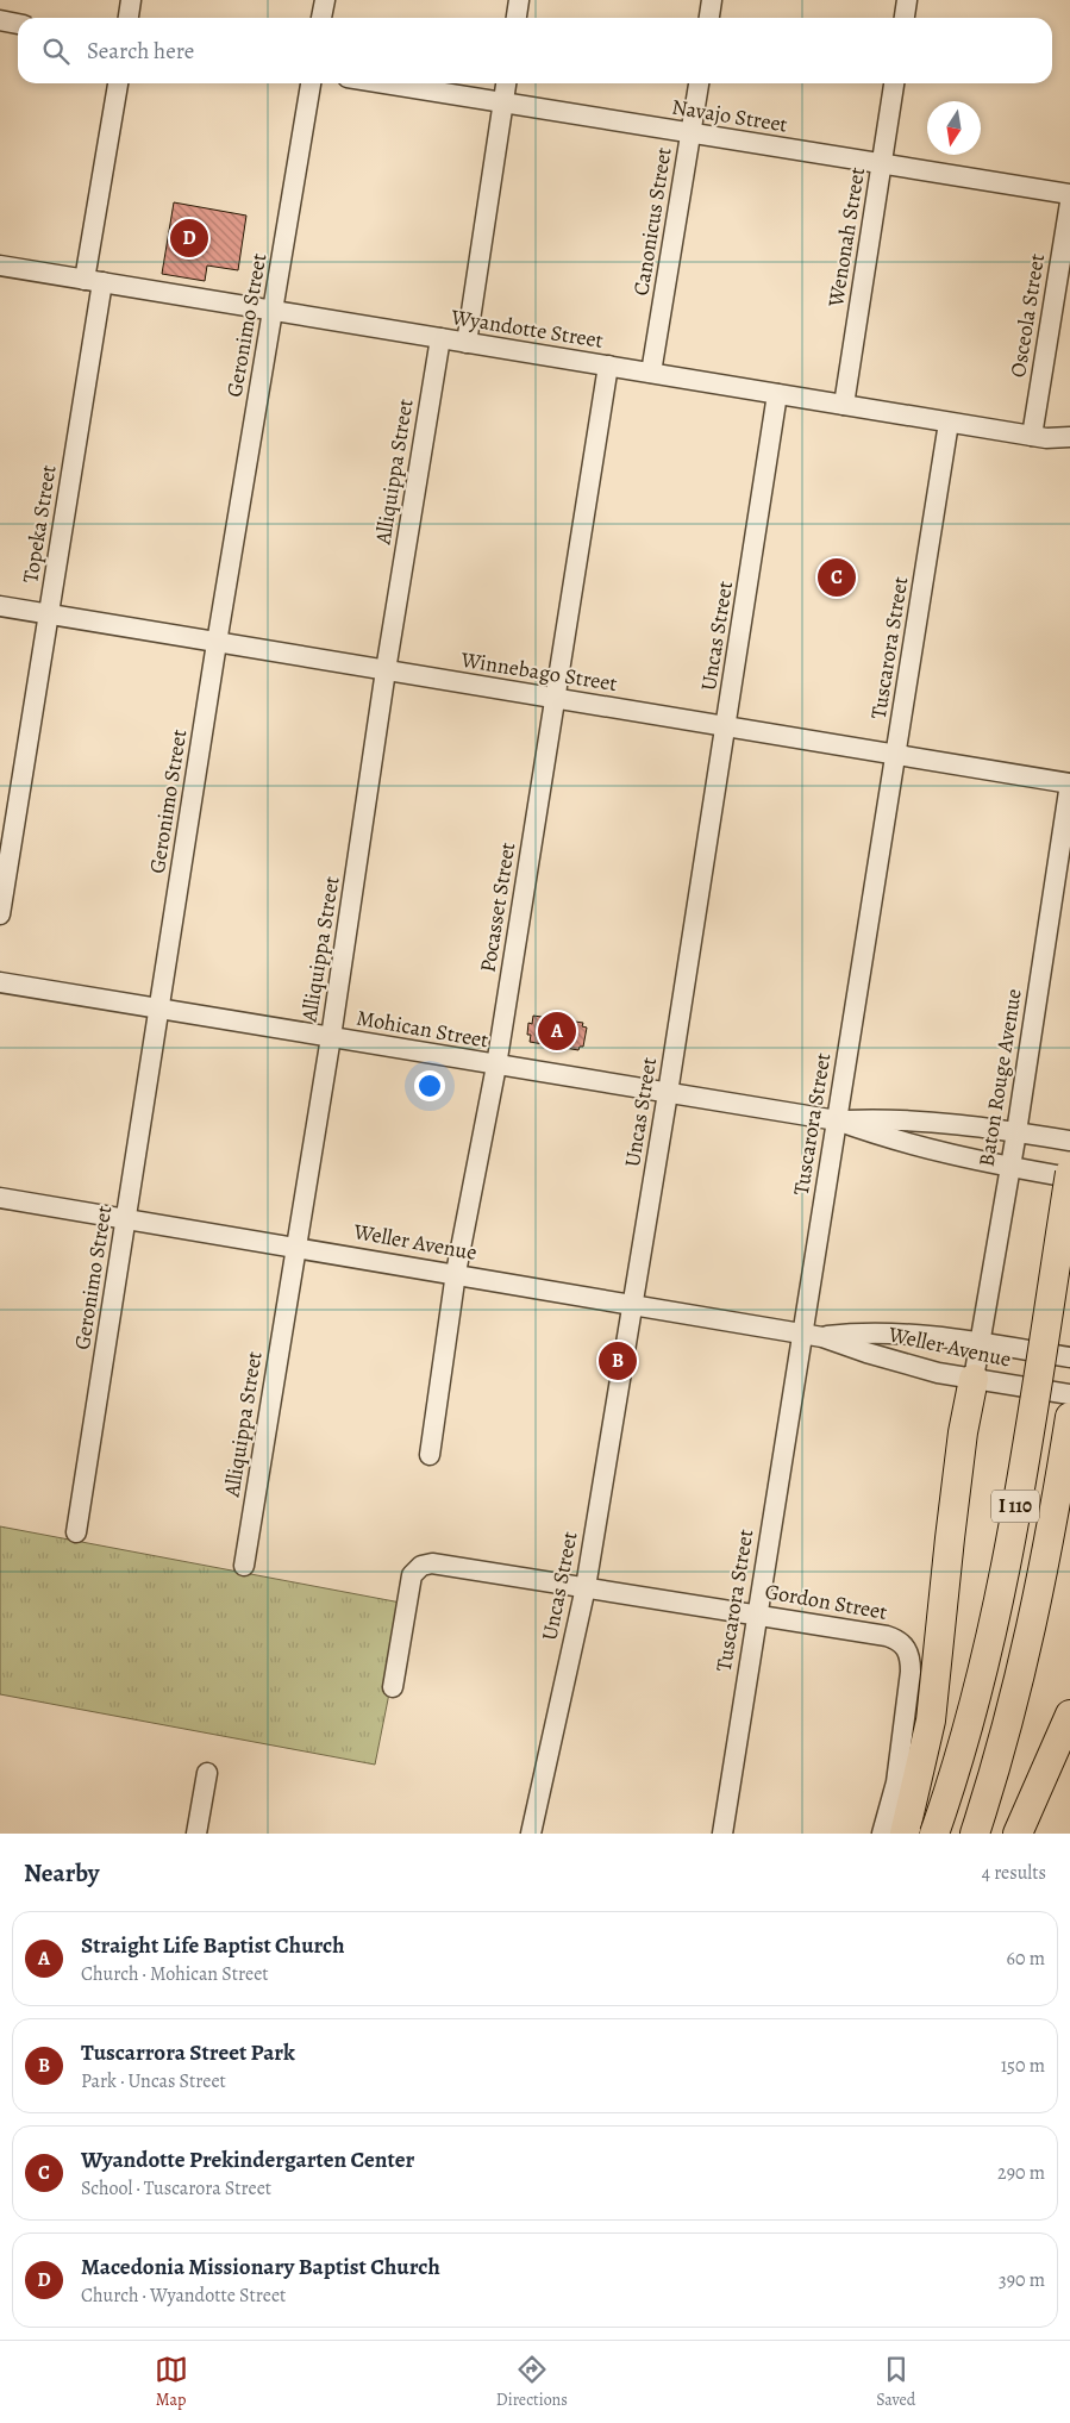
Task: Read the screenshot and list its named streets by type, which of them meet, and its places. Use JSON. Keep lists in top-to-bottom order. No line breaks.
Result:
{"streets":{"highway":["I 110"],"street":["Navajo Street","Canonicus Street","Wenonah Street","Osceola Street","Geronimo Street","Wyandotte Street","Alliquippa Street","Topeka Street","Uncas Street","Tuscarora Street","Winnebago Street","Pocasset Street","Mohican Street","Baton Rouge Avenue","Weller Avenue","Gordon Street"]},"crossings":[["Navajo Street","Canonicus Street"],["Navajo Street","Wenonah Street"],["Canonicus Street","Wyandotte Street"],["Wenonah Street","Wyandotte Street"],["Osceola Street","Wyandotte Street"],["Geronimo Street","Wyandotte Street"],["Geronimo Street","Winnebago Street"],["Geronimo Street","Mohican Street"],["Geronimo Street","Weller Avenue"],["Wyandotte Street","Alliquippa Street"],["Wyandotte Street","Topeka Street"],["Wyandotte Street","Uncas Street"],["Wyandotte Street","Tuscarora Street"],["Wyandotte Street","Pocasset Street"],["Alliquippa Street","Winnebago Street"],["Alliquippa Street","Mohican Street"],["Alliquippa Street","Weller Avenue"],["Topeka Street","Winnebago Street"],["Uncas Street","Winnebago Street"],["Uncas Street","Mohican Street"],["Uncas Street","Weller Avenue"],["Uncas Street","Gordon Street"],["Tuscarora Street","Winnebago Street"],["Tuscarora Street","Mohican Street"],["Tuscarora Street","Weller Avenue"],["Tuscarora Street","Gordon Street"],["Winnebago Street","Pocasset Street"],["Winnebago Street","Baton Rouge Avenue"],["Pocasset Street","Mohican Street"],["Pocasset Street","Weller Avenue"],["Mohican Street","Baton Rouge Avenue"],["Mohican Street","I 110"],["Baton Rouge Avenue","Weller Avenue"]],"north":"bottom","page":{"search":"Search here","pins":["D","C","A","B"],"heading":["Nearby","4 results"],"list":[{"mark":"A","name":"Straight Life Baptist Church","note":"Church · Mohican Street","value":"60 m"},{"mark":"B","name":"Tuscarrora Street Park","note":"Park · Uncas Street","value":"150 m"},{"mark":"C","name":"Wyandotte Prekindergarten Center","note":"School · Tuscarora Street","value":"290 m"},{"mark":"D","name":"Macedonia Missionary Baptist Church","note":"Church · Wyandotte Street","value":"390 m"}],"nav":["Map","Directions","Saved"]}}
